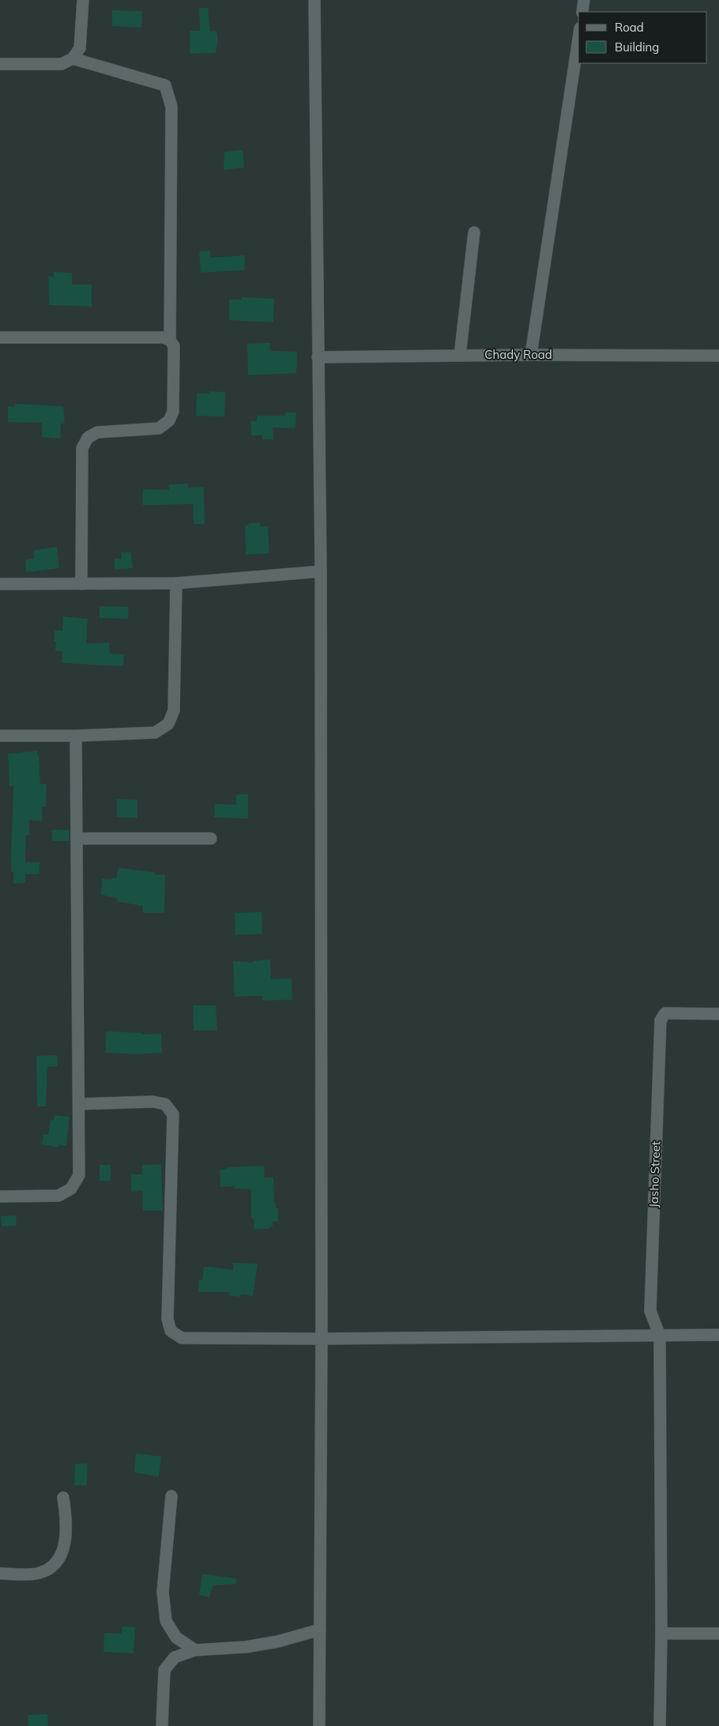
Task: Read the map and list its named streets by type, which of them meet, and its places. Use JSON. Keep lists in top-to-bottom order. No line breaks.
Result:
{"streets":{"street":["Chady Road","Jasho Street"]},"legend":["Road","Building"]}
